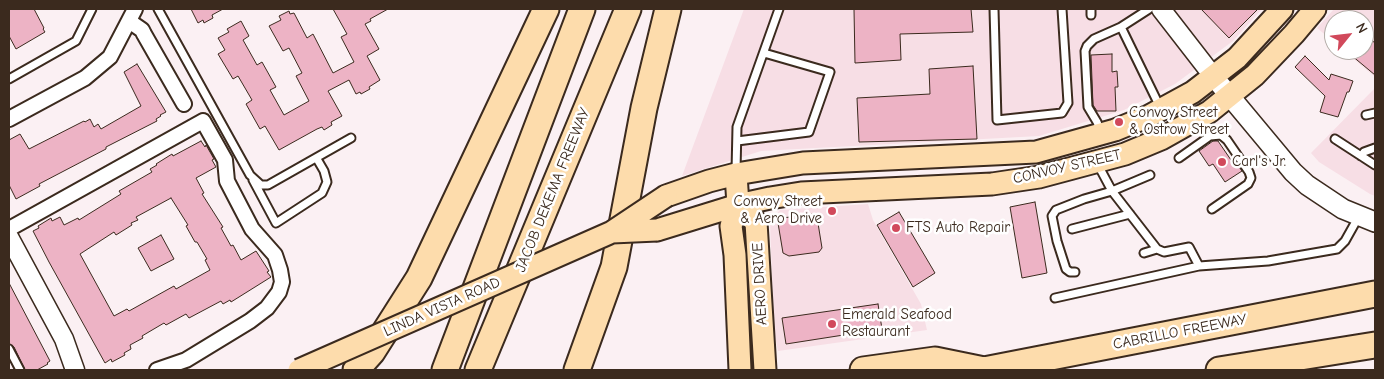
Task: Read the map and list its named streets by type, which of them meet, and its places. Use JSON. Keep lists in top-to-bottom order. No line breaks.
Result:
{"streets":{"highway":["JACOB DEKEMA FREEWAY","CABRILLO FREEWAY"],"main road":["CONVOY STREET","AERO DRIVE","LINDA VISTA ROAD"]},"crossings":[["CONVOY STREET","AERO DRIVE"],["CONVOY STREET","LINDA VISTA ROAD"],["AERO DRIVE","LINDA VISTA ROAD"]],"places":["Convoy Street & Ostrow Street","Carl's Jr.","Convoy Street & Aero Drive","FTS Auto Repair","Emerald Seafood Restaurant"],"north":"top right"}
